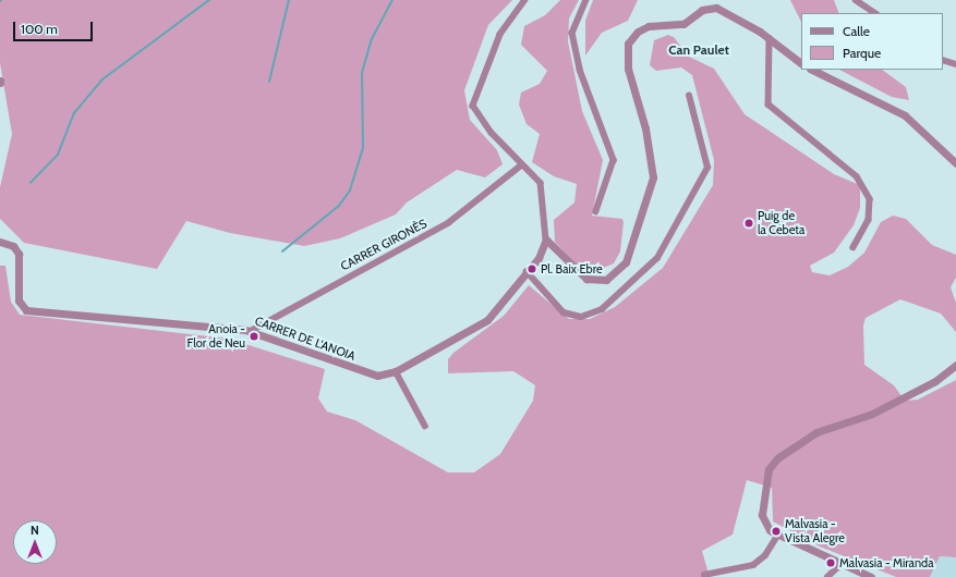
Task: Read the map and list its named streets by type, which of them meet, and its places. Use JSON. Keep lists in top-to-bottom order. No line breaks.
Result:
{"streets":{"street":["CARRER GIRONÈS","CARRER DE L'ANOIA"]},"crossings":[["CARRER GIRONÈS","CARRER DE L'ANOIA"]],"districts":["Can Paulet"],"places":["Puig de la Cebeta","Pl. Baix Ebre","Anoia - Flor de Neu","Malvasia - Vista Alegre","Malvasia - Miranda"],"legend":["Calle","Parque"],"scale_bar":"100 m","north":"top"}
